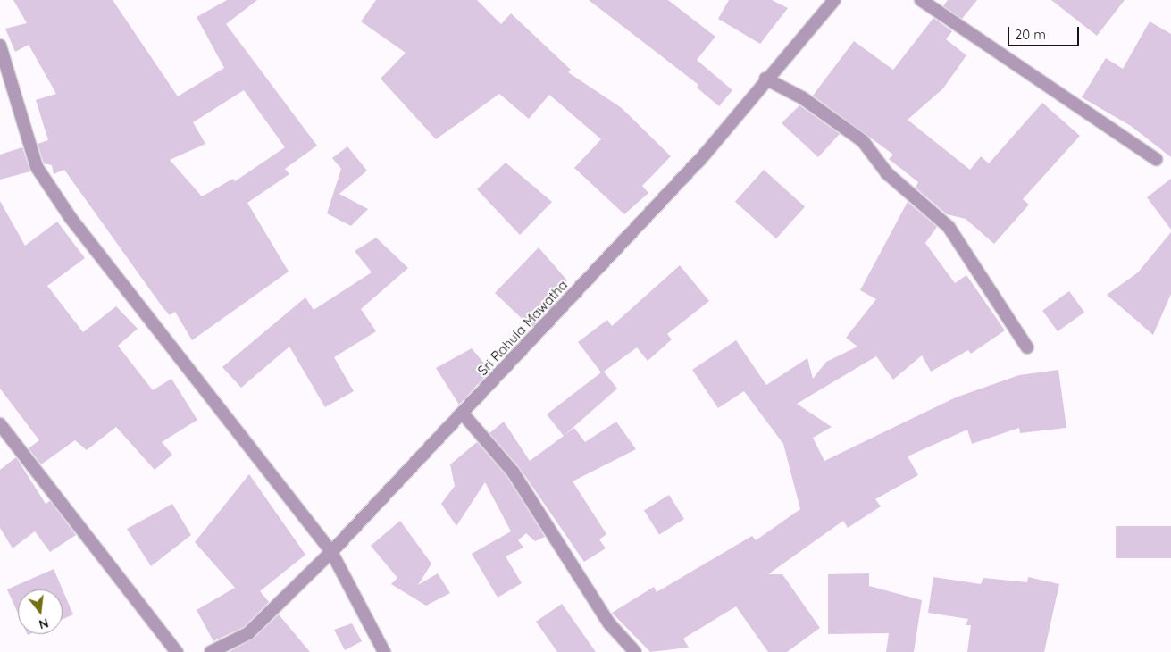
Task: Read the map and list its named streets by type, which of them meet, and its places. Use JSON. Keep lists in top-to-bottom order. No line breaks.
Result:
{"streets":{"street":["Sri Rahula Mawatha"]},"scale_bar":"20 m","north":"bottom"}
